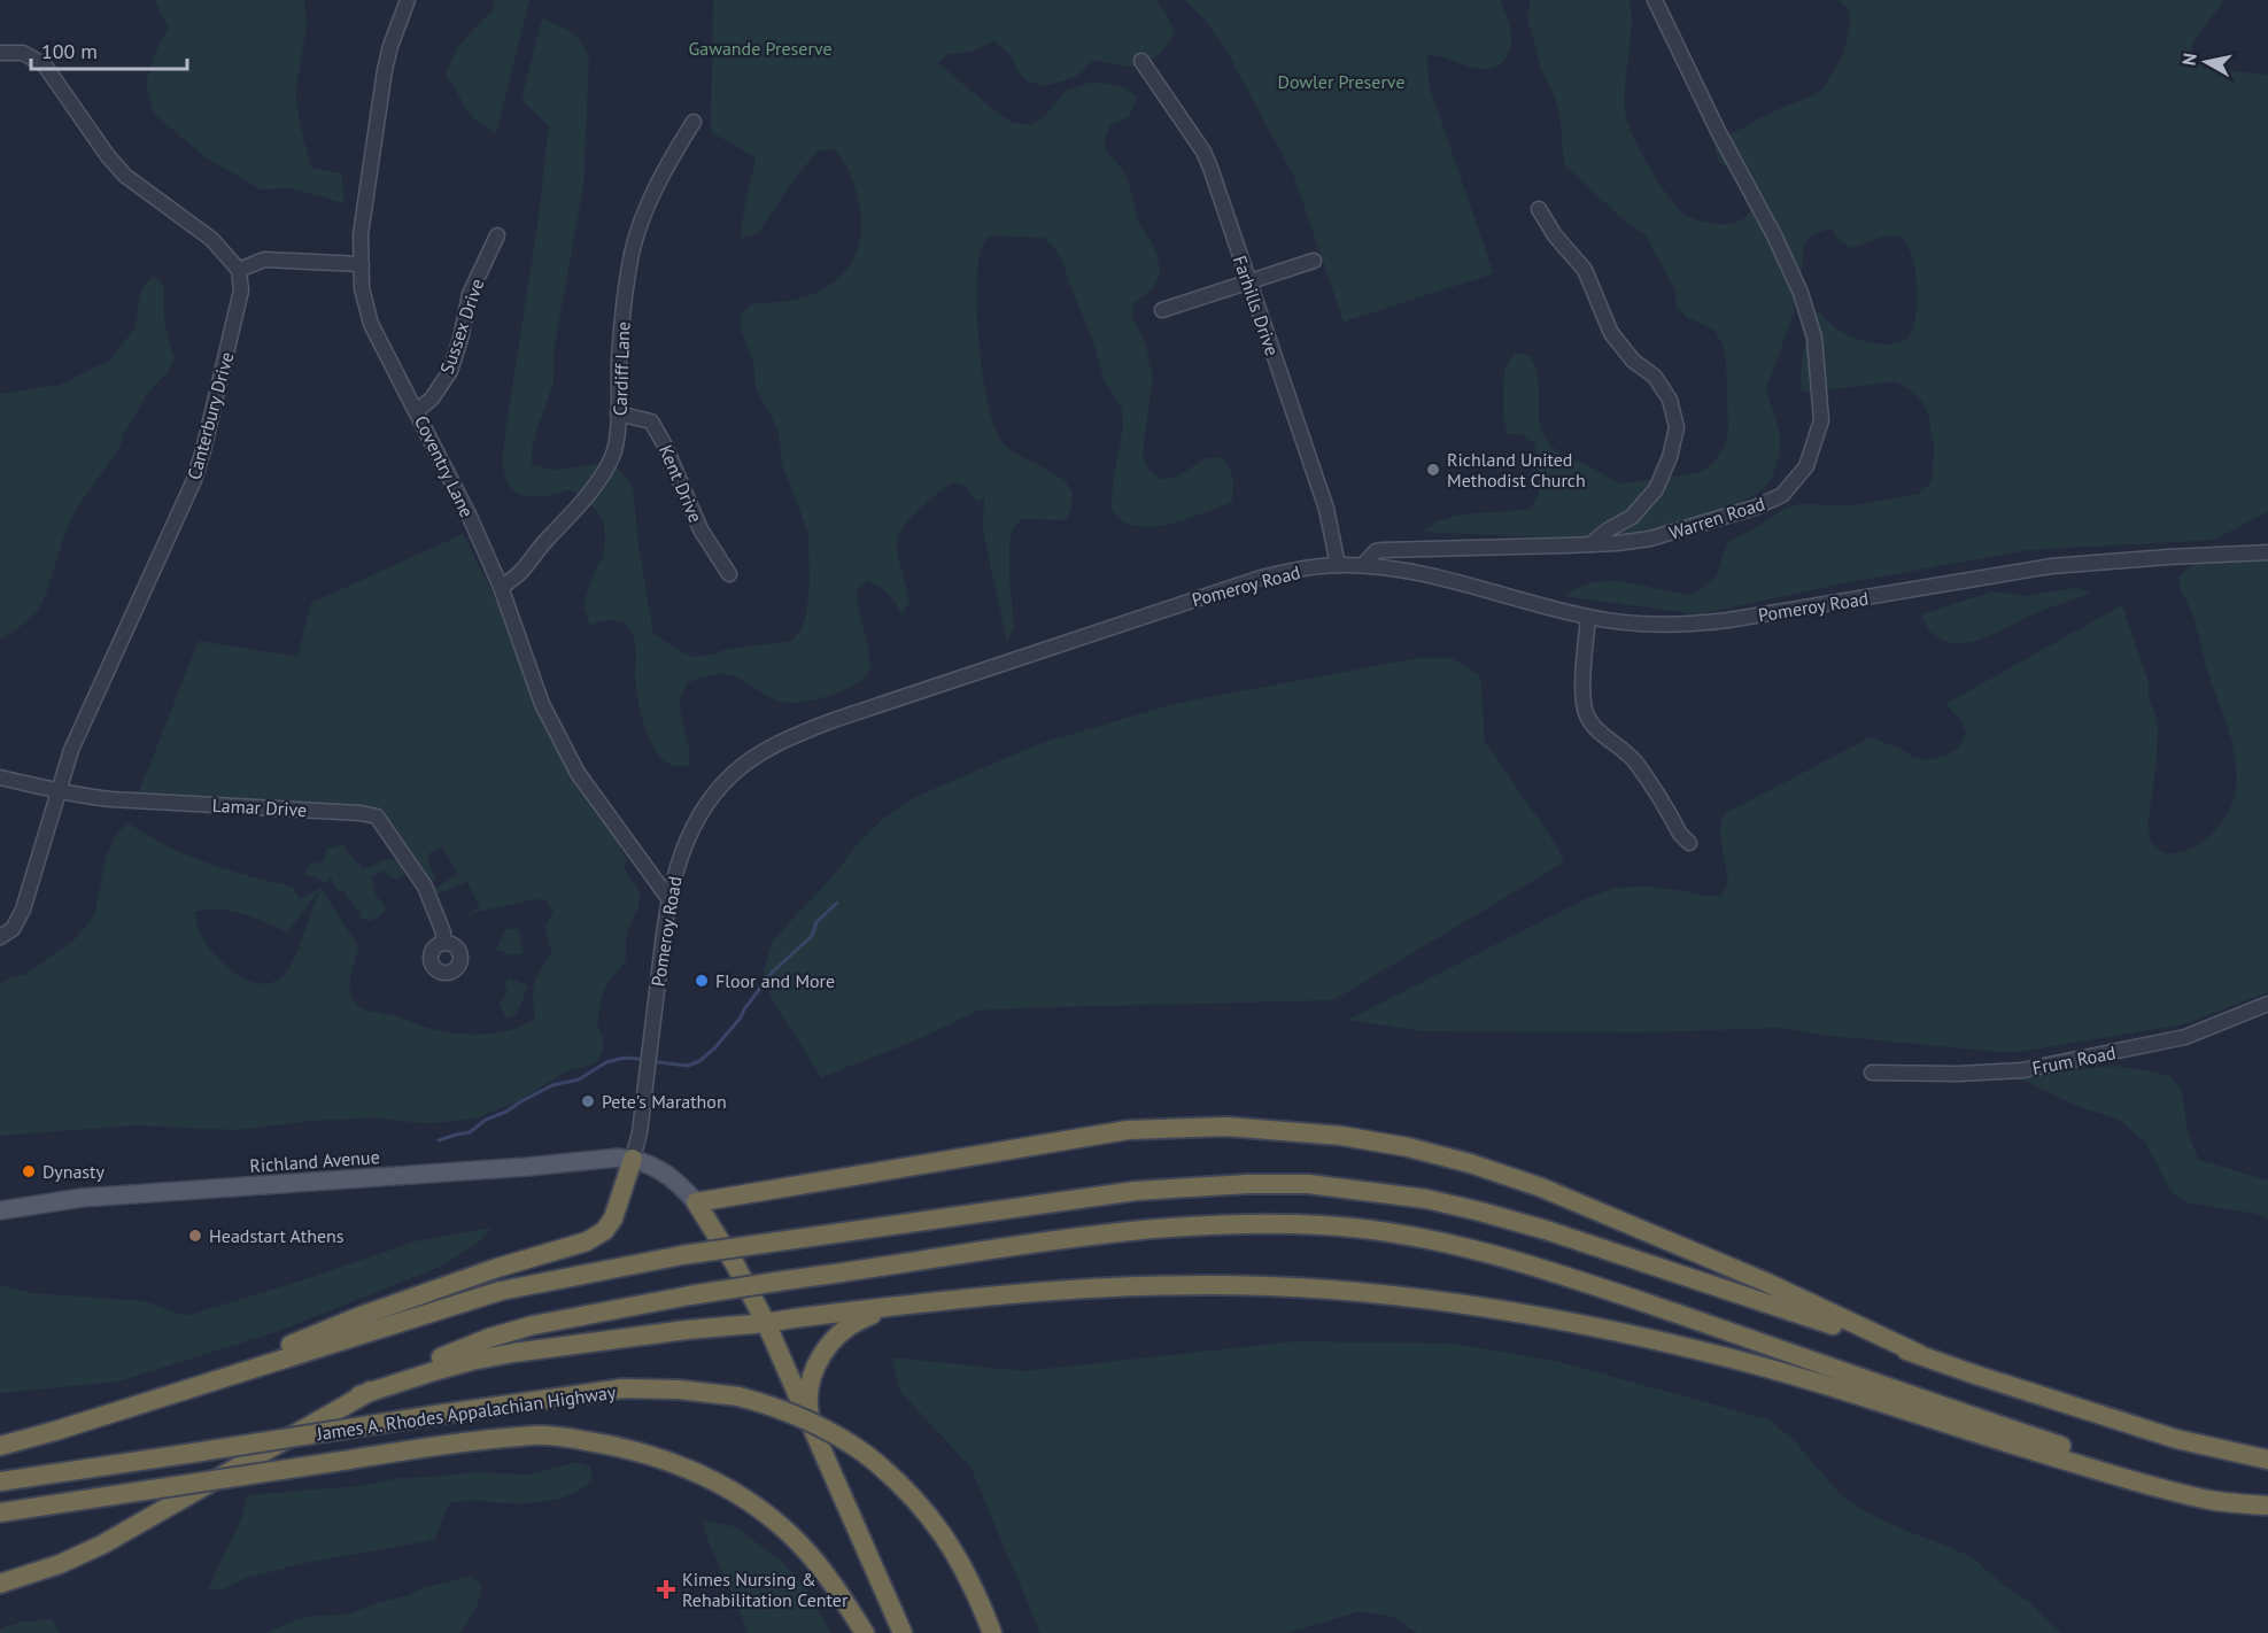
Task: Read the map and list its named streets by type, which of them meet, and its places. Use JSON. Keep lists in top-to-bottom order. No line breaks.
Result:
{"streets":{"highway":["James A. Rhodes Appalachian Highway"],"main road":["Richland Avenue"],"street":["Farhills Drive","Sussex Drive","Cardiff Lane","Canterbury Drive","Coventry Lane","Kent Drive","Warren Road","Pomeroy Road","Lamar Drive","Frum Road"]},"crossings":[["Farhills Drive","Pomeroy Road"],["Sussex Drive","Coventry Lane"],["Cardiff Lane","Coventry Lane"],["Cardiff Lane","Kent Drive"],["Canterbury Drive","Lamar Drive"],["Coventry Lane","Pomeroy Road"],["Warren Road","Pomeroy Road"],["Pomeroy Road","Richland Avenue"]],"parks":["Gawande Preserve","Dowler Preserve"],"places":{"other":["Richland United Methodist Church","Floor and More","Pete's Marathon","Dynasty","Headstart Athens"],"health":["Kimes Nursing & Rehabilitation Center"]},"scale_bar":"100 m","north":"left"}
